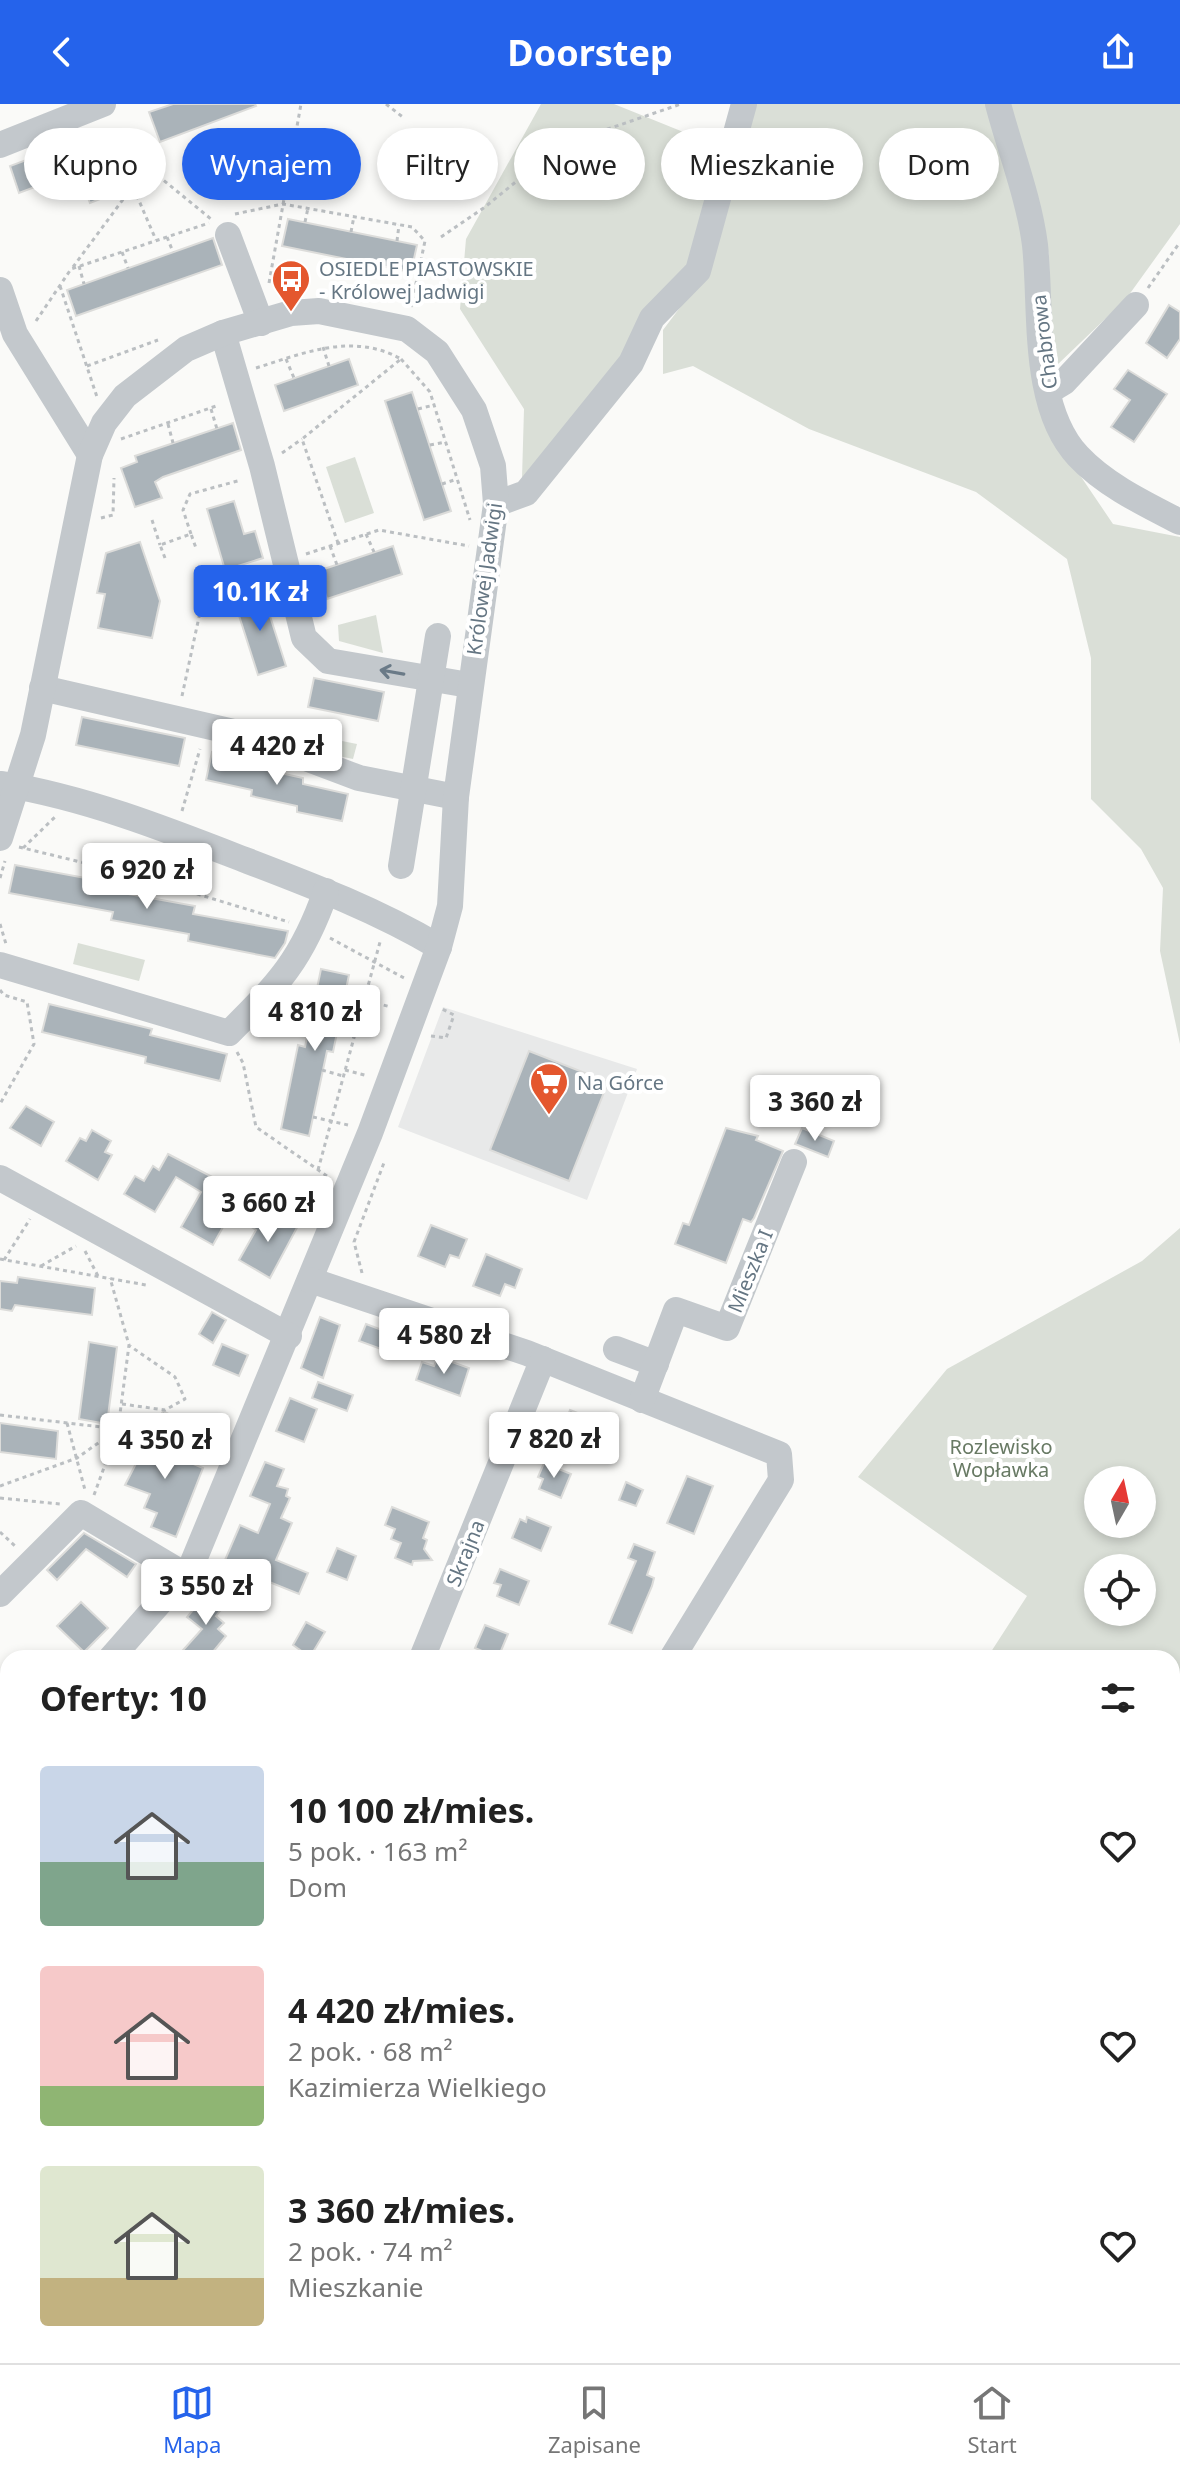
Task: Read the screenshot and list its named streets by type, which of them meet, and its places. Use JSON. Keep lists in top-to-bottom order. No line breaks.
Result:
{"streets":{"street":["Chabrowa","Królowej Jadwigi","Mieszka I","Skrajna"]},"parks":["Rozlewisko Wopławka"],"places":{"bus stop":["OSIEDLE PIASTOWSKIE - Królowej Jadwigi"],"supermarket":["Na Górce"]},"north":"top","page":{"header":"Doorstep","chip":["Kupno","Wynajem","Filtry","Nowe","Mieszkanie","Dom"],"price":["10.1K zł","4 420 zł","6 920 zł","4 810 zł","3 360 zł","3 660 zł","4 580 zł","7 820 zł","4 350 zł","3 550 zł"],"heading":"Oferty: 10","list":[{"name":"10 100 zł/mies.","note":"5 pok. · 163 m² · Dom"},{"name":"4 420 zł/mies.","note":"2 pok. · 68 m² · Kazimierza Wielkiego"},{"name":"3 360 zł/mies.","note":"2 pok. · 74 m² · Mieszkanie"}],"tabs":["Mapa","Zapisane","Start"]}}
